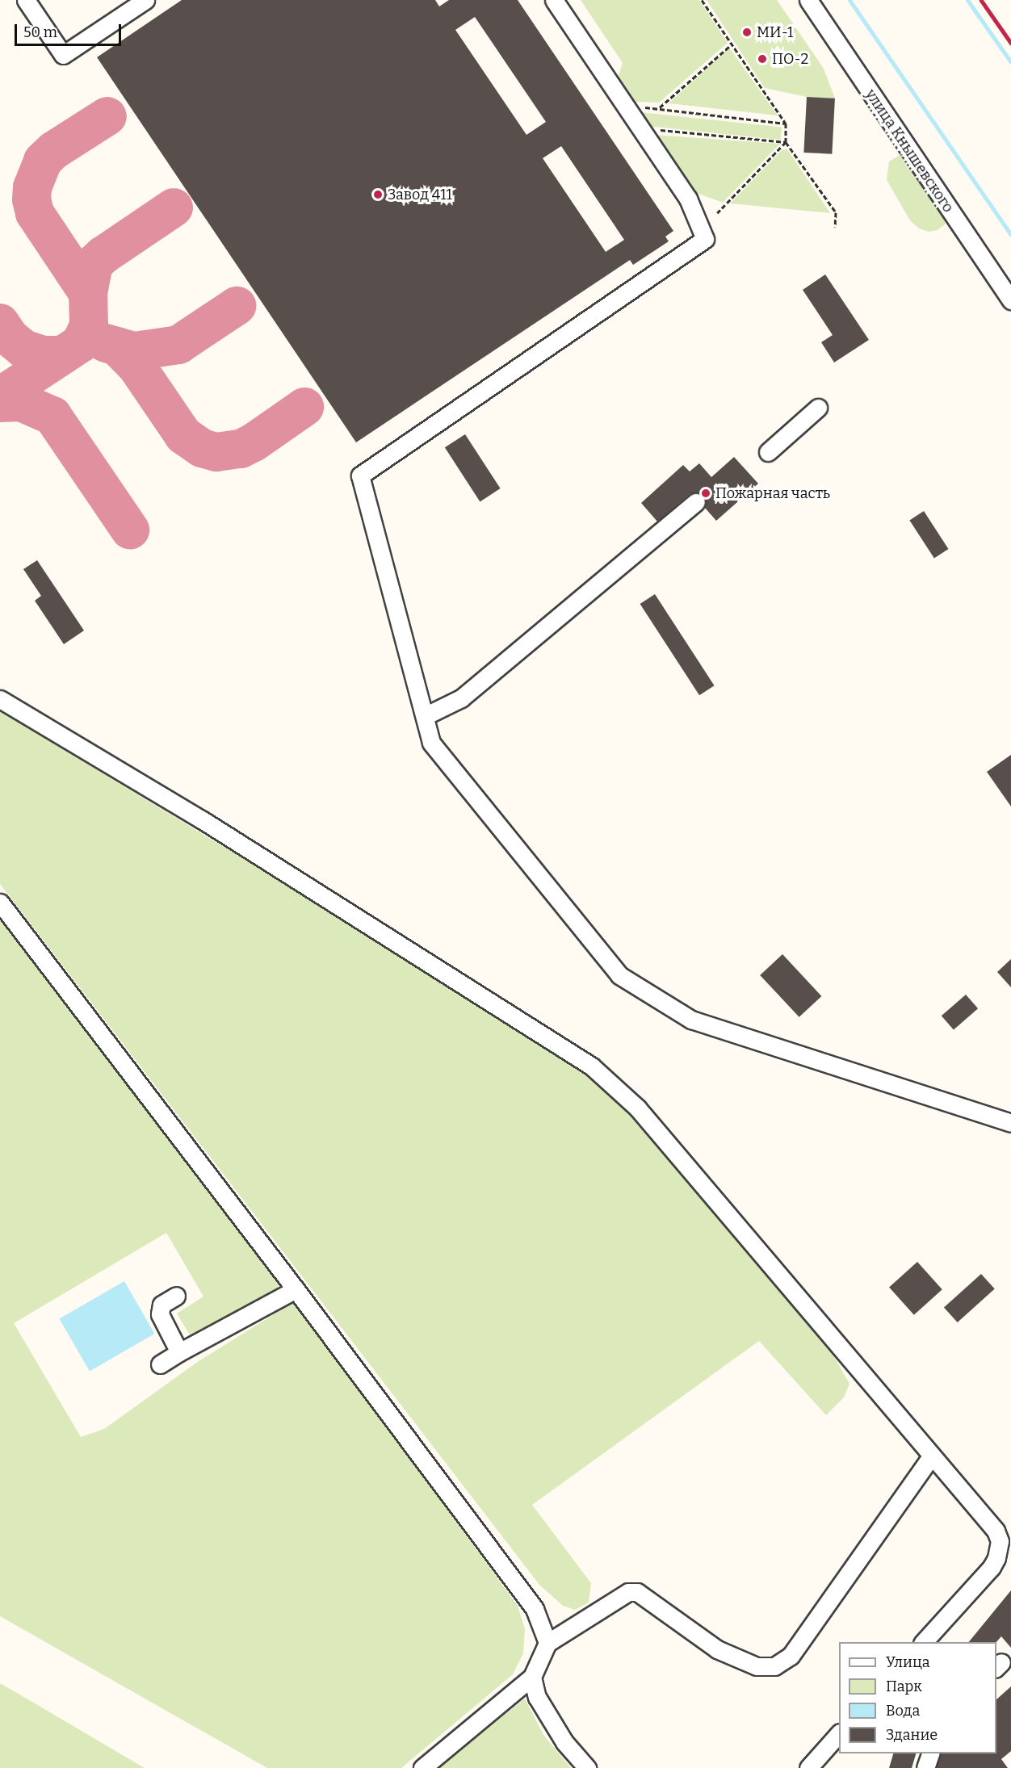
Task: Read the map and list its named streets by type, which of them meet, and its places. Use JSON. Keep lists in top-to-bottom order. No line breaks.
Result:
{"streets":{"street":["улица Кнышевского"]},"places":["МИ-1","ПО-2","Завод 411","Пожарная часть"],"legend":["Улица","Парк","Вода","Здание"],"scale_bar":"50 m"}
